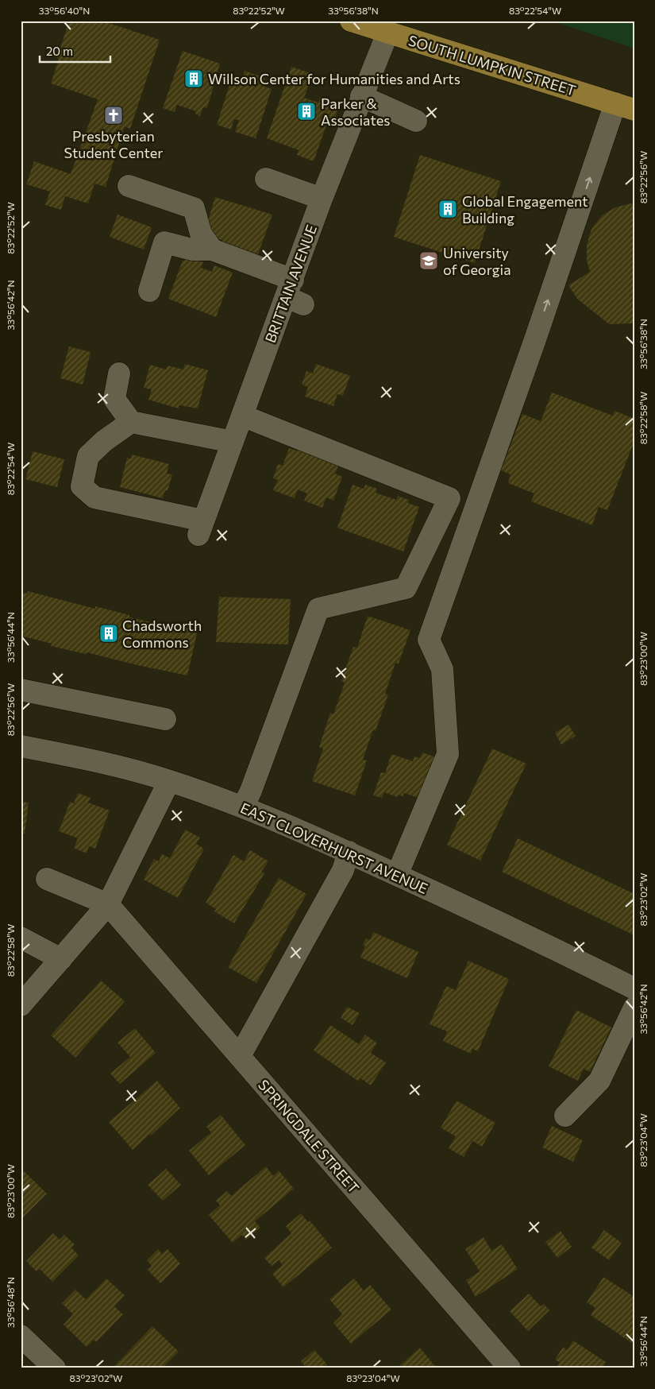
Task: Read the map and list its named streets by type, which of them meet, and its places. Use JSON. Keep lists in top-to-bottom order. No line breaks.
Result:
{"streets":{"main road":["SOUTH LUMPKIN STREET"],"street":["BRITTAIN AVENUE","EAST CLOVERHURST AVENUE","SPRINGDALE STREET"]},"crossings":[["SOUTH LUMPKIN STREET","BRITTAIN AVENUE"]],"places":{"building":["Willson Center for Humanities and Arts","Parker & Associates","Global Engagement Building","Chadsworth Commons"],"church":["Presbyterian Student Center"],"school or university":["University of Georgia"]},"scale_bar":"20 m","coordinates":["33°56'40\"N","83°22'52\"W","33°56'38\"N","83°22'54\"W","83°22'56\"W","33°56'42\"N","83°22'58\"W","33°56'44\"N","83°23'00\"W","83°23'02\"W","83°23'04\"W","33°56'48\"N"]}
